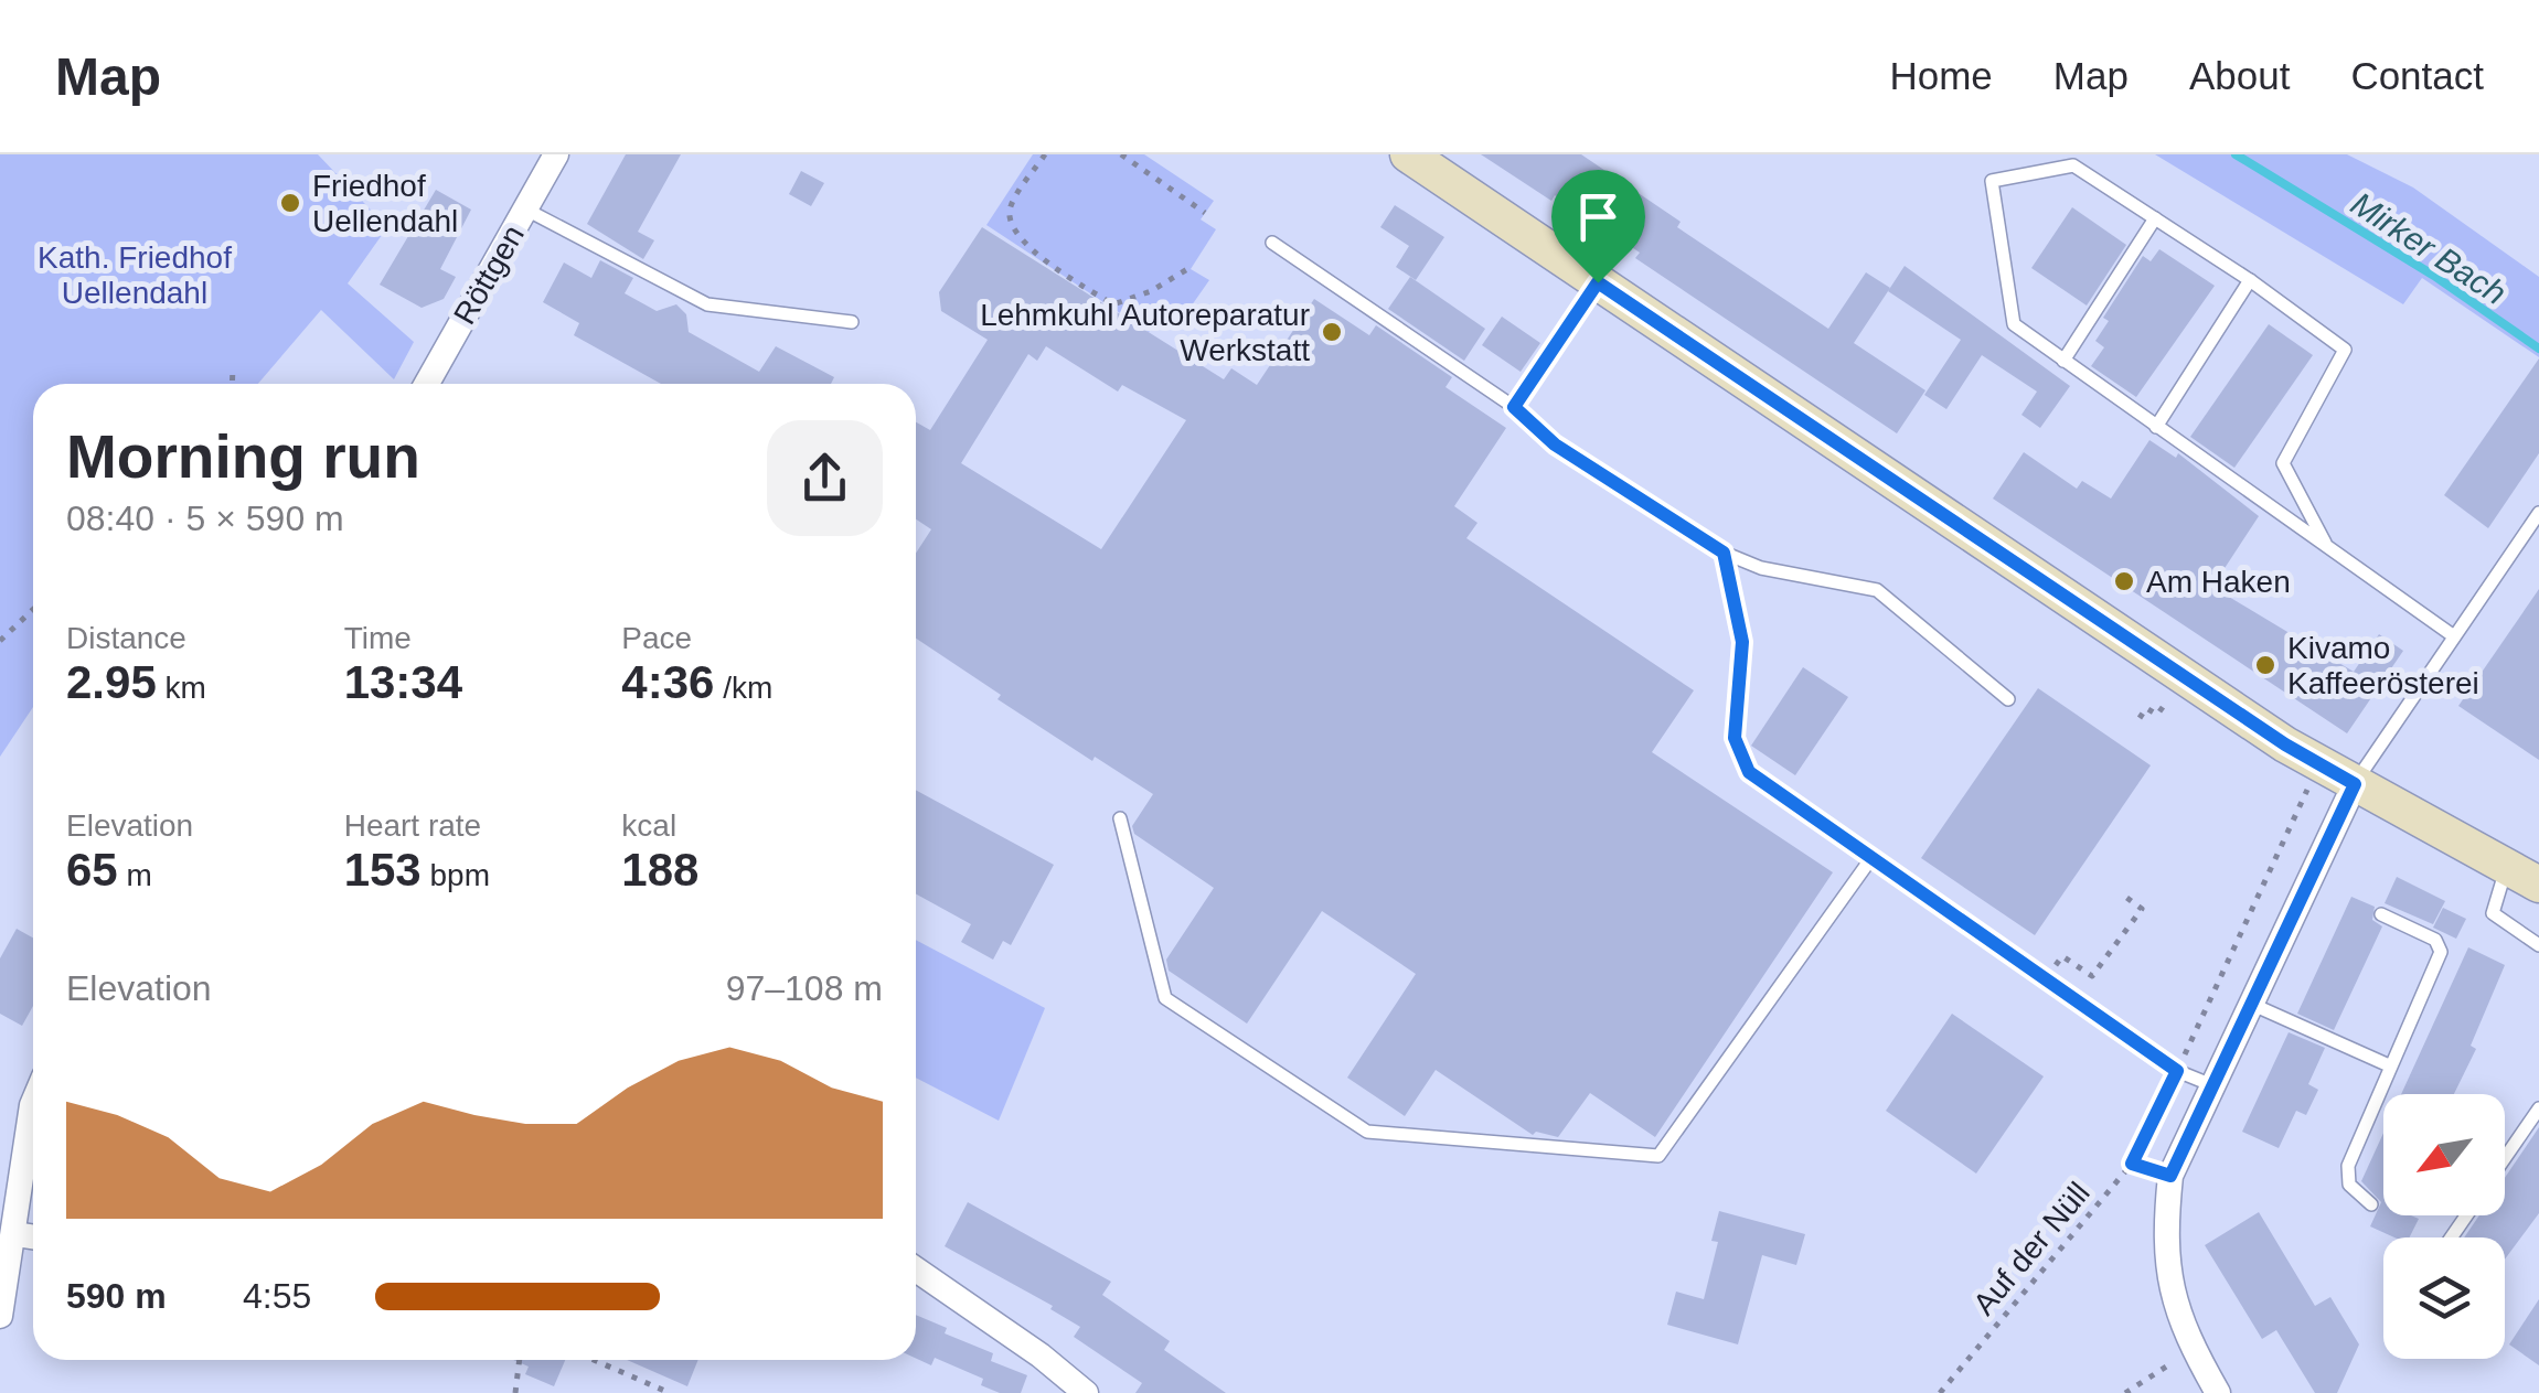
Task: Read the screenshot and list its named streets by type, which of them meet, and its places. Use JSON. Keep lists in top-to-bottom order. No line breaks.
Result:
{"streets":{"street":["Röttgen"],"path":["Auf der Nüll"]},"water":["Mirker Bach"],"parks":["Kath. Friedhof Uellendahl"],"places":["Friedhof Uellendahl","Lehmkuhl Autoreparatur Werkstatt","Am Haken","Kivamo Kaffeerösterei"],"north":"bottom left","page":{"header":"Map","nav":["Home","Map","About","Contact"],"heading":["Morning run","08:40 · 5 × 590 m"],"stats":[["Distance","2.95 km"],["Time","13:34"],["Pace","4:36 /km"],["Elevation","65 m"],["Heart rate","153 bpm"],["kcal","188"]],"chart":["Elevation","97–108 m"],"list":[{"name":"590 m","note":"4:55"}]}}
